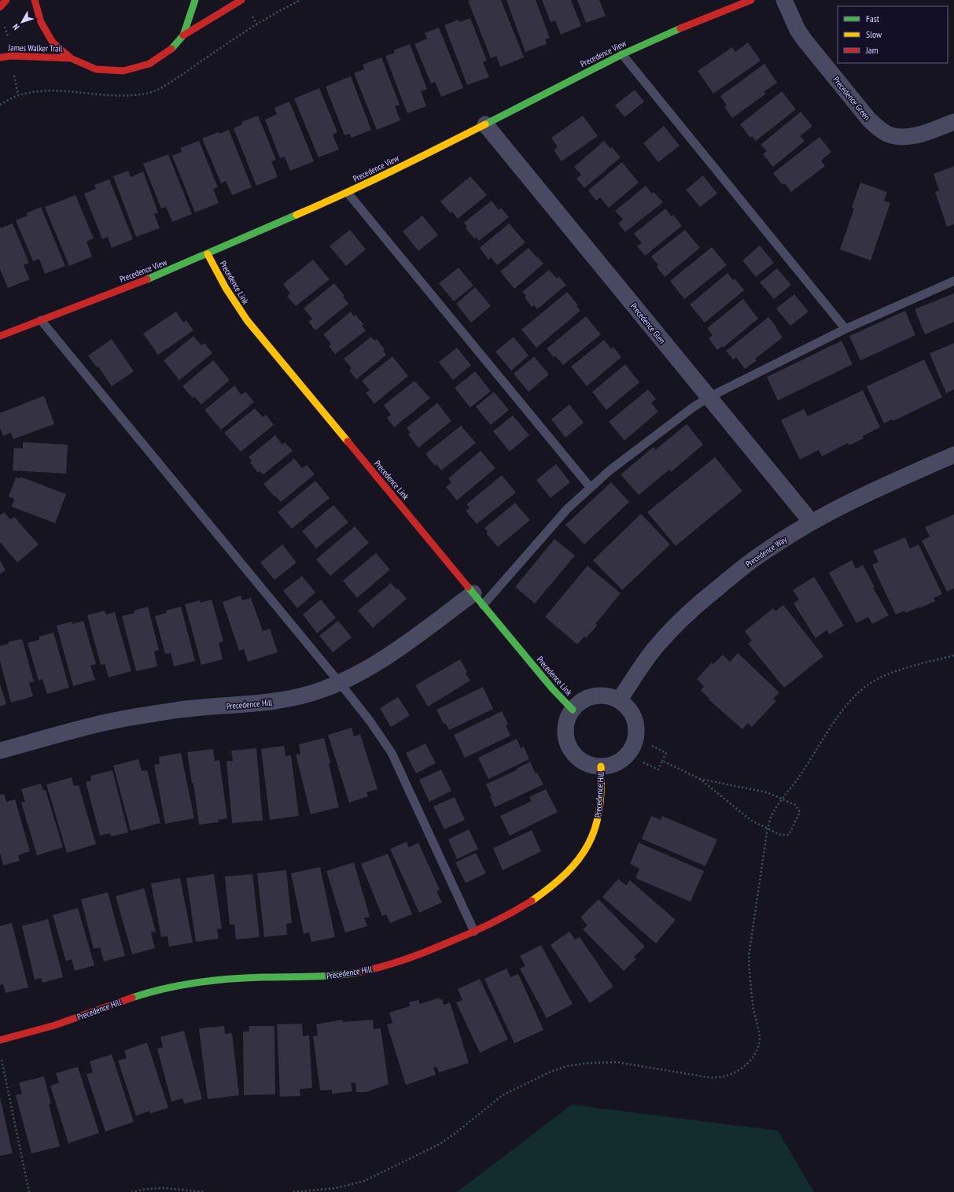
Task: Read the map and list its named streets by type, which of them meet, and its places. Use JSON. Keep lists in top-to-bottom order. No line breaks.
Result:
{"streets":{"street":["James Walker Trail","Precedence View","Precedence Green","Precedence Link","Precedence Glen","Precedence Way","Precedence Hill"]},"crossings":[["Precedence View","Precedence Link"],["Precedence View","Precedence Glen"],["Precedence Link","Precedence Way"],["Precedence Link","Precedence Hill"],["Precedence Glen","Precedence Way"],["Precedence Way","Precedence Hill"]],"legend":["Fast","Slow","Jam"],"north":"bottom left"}
